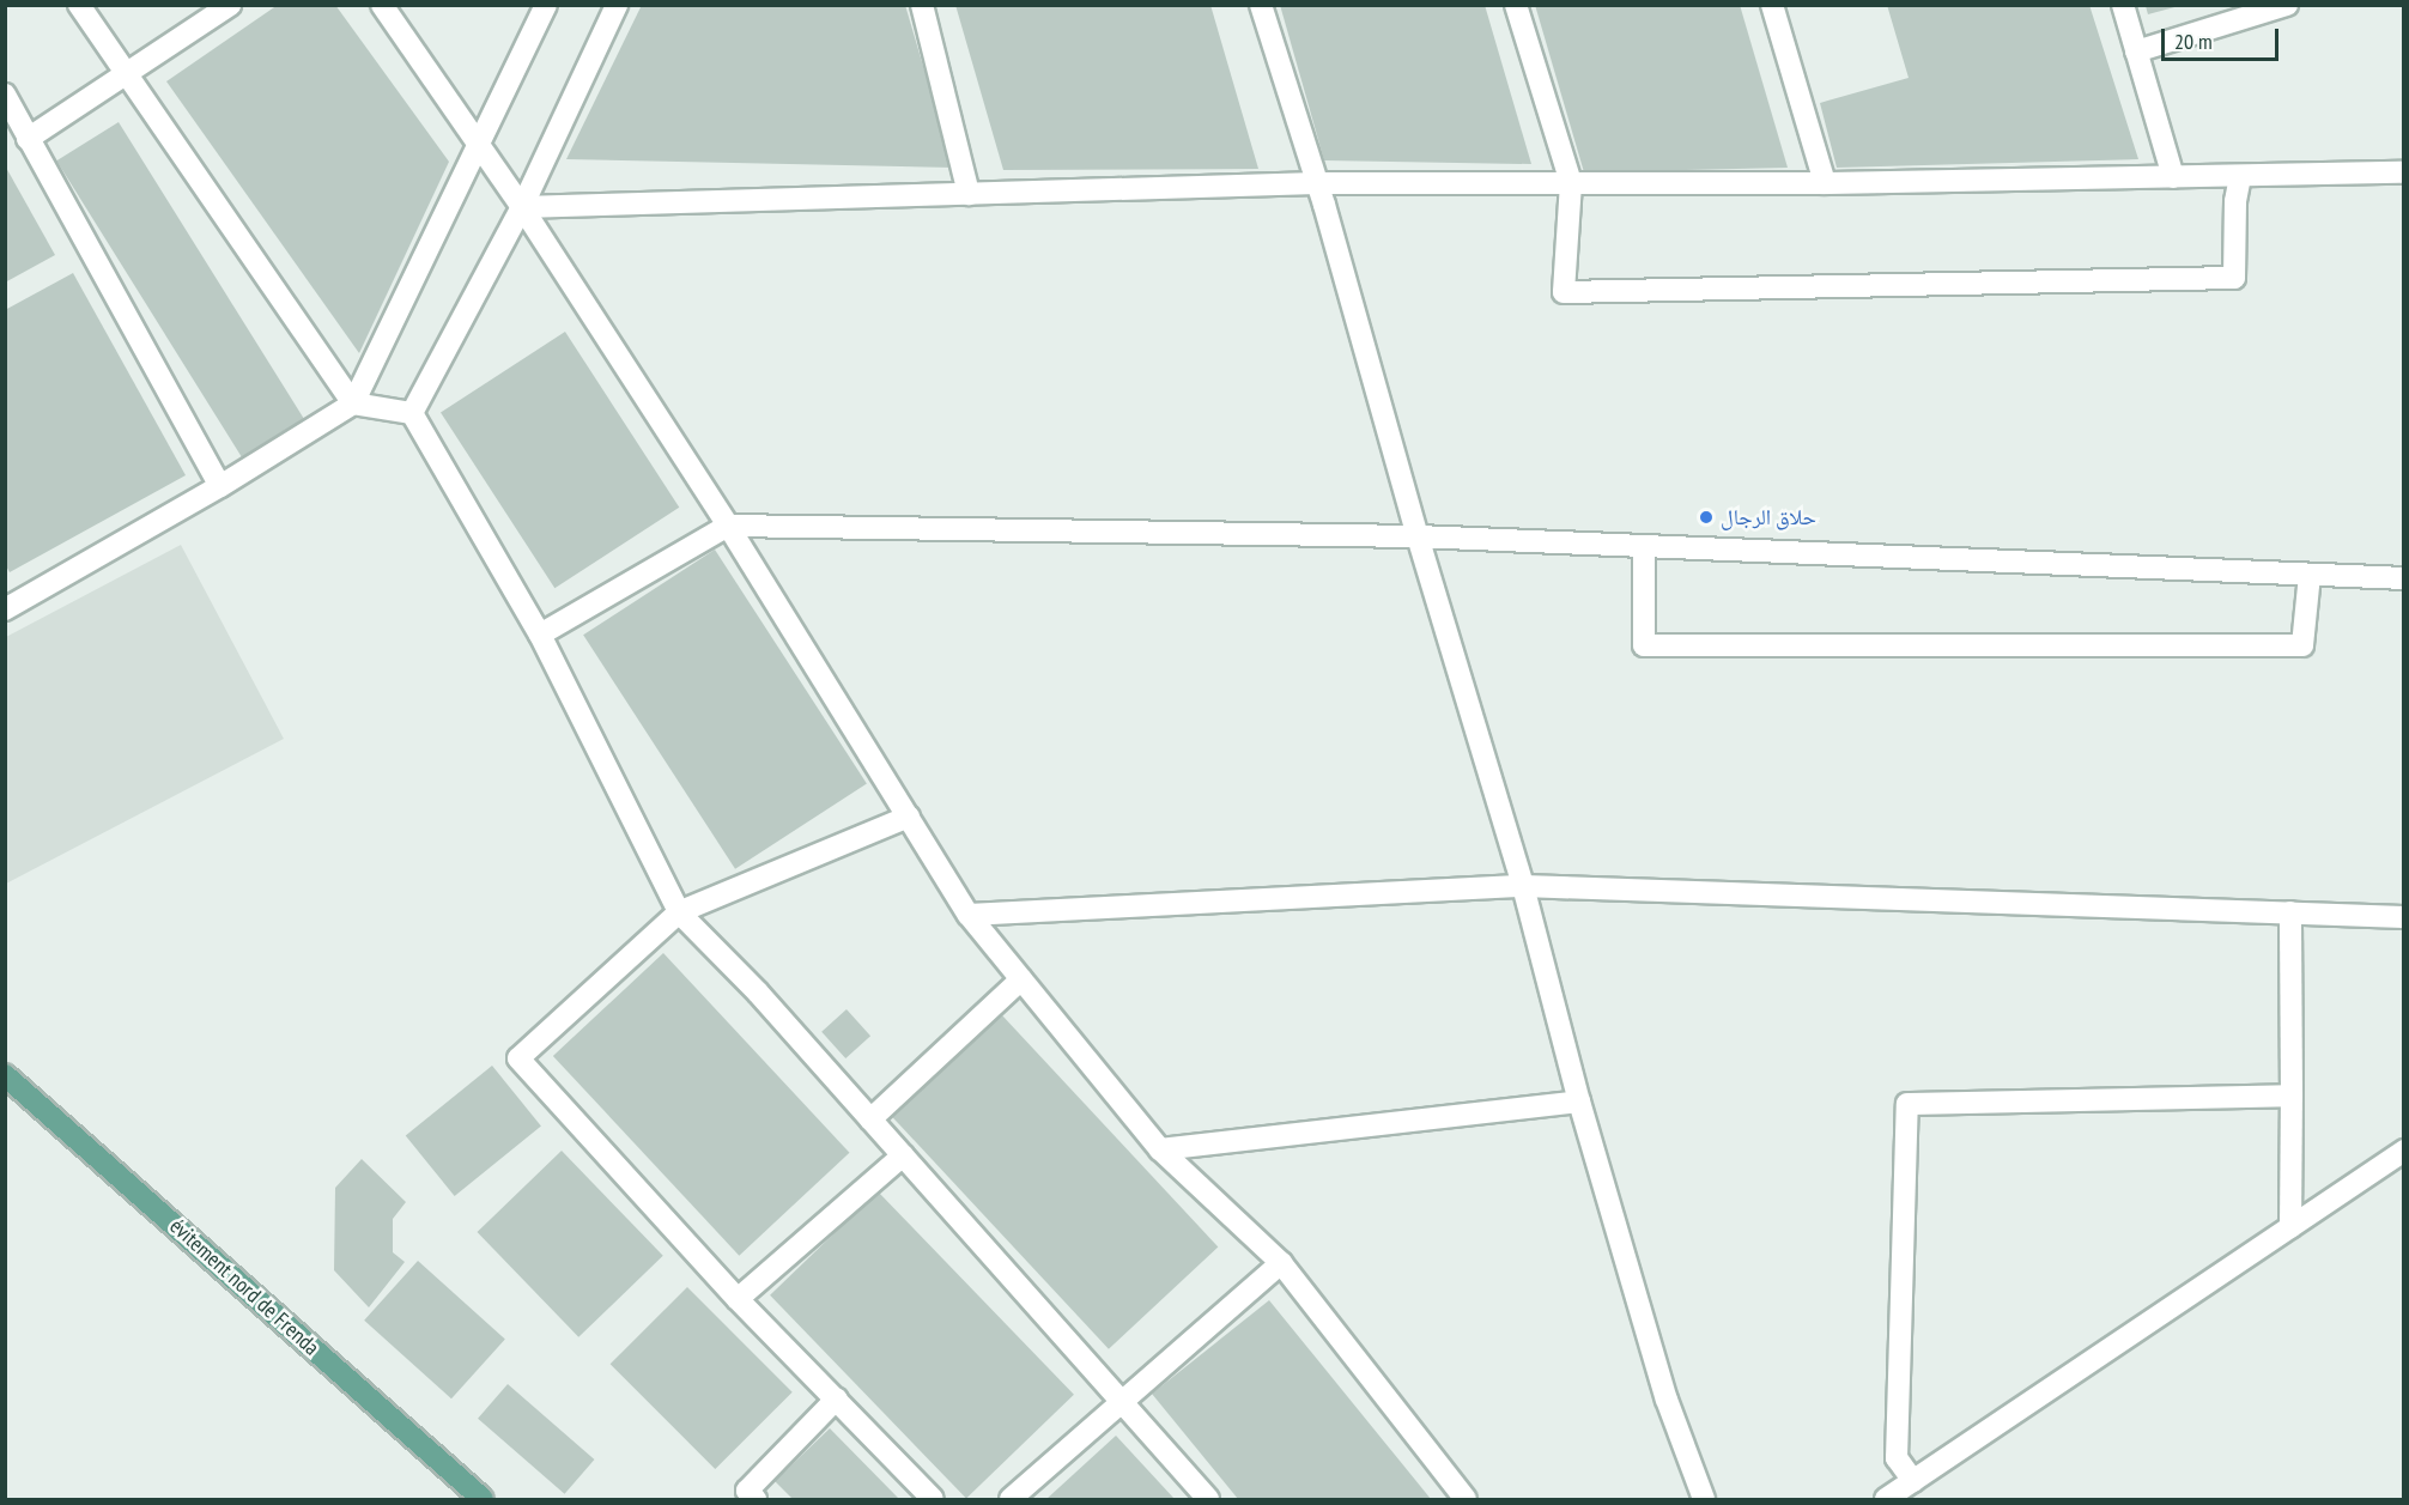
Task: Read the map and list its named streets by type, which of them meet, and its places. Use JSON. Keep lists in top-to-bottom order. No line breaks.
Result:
{"streets":{"main road":["évitement nord de Frenda"]},"places":["حلاق الرجال"],"scale_bar":"20 m"}
